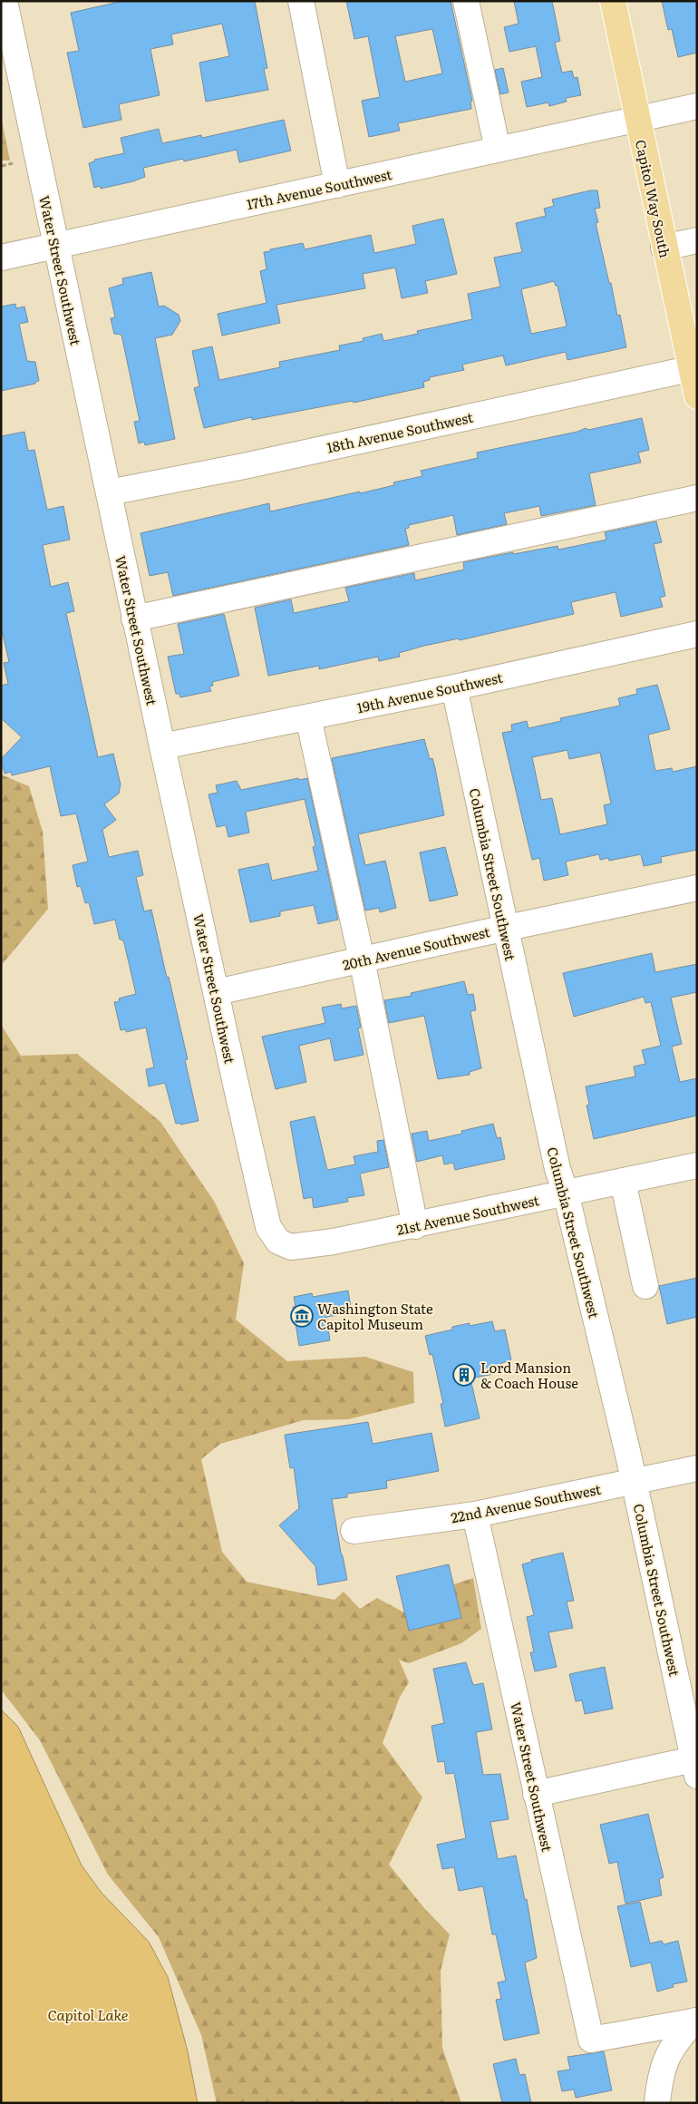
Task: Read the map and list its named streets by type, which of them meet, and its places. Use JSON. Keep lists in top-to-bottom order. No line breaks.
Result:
{"streets":{"main road":["Capitol Way South"],"street":["17th Avenue Southwest","Water Street Southwest","18th Avenue Southwest","19th Avenue Southwest","Columbia Street Southwest","20th Avenue Southwest","21st Avenue Southwest","22nd Avenue Southwest"]},"crossings":[["17th Avenue Southwest","Capitol Way South"],["17th Avenue Southwest","Water Street Southwest"],["Capitol Way South","18th Avenue Southwest"],["Water Street Southwest","18th Avenue Southwest"],["Water Street Southwest","19th Avenue Southwest"],["Water Street Southwest","20th Avenue Southwest"],["Water Street Southwest","21st Avenue Southwest"],["Water Street Southwest","22nd Avenue Southwest"],["19th Avenue Southwest","Columbia Street Southwest"],["Columbia Street Southwest","20th Avenue Southwest"],["Columbia Street Southwest","21st Avenue Southwest"],["Columbia Street Southwest","22nd Avenue Southwest"]],"water":["Capitol Lake"],"places":{"museum":["Washington State Capitol Museum"],"building":["Lord Mansion & Coach House"]}}
